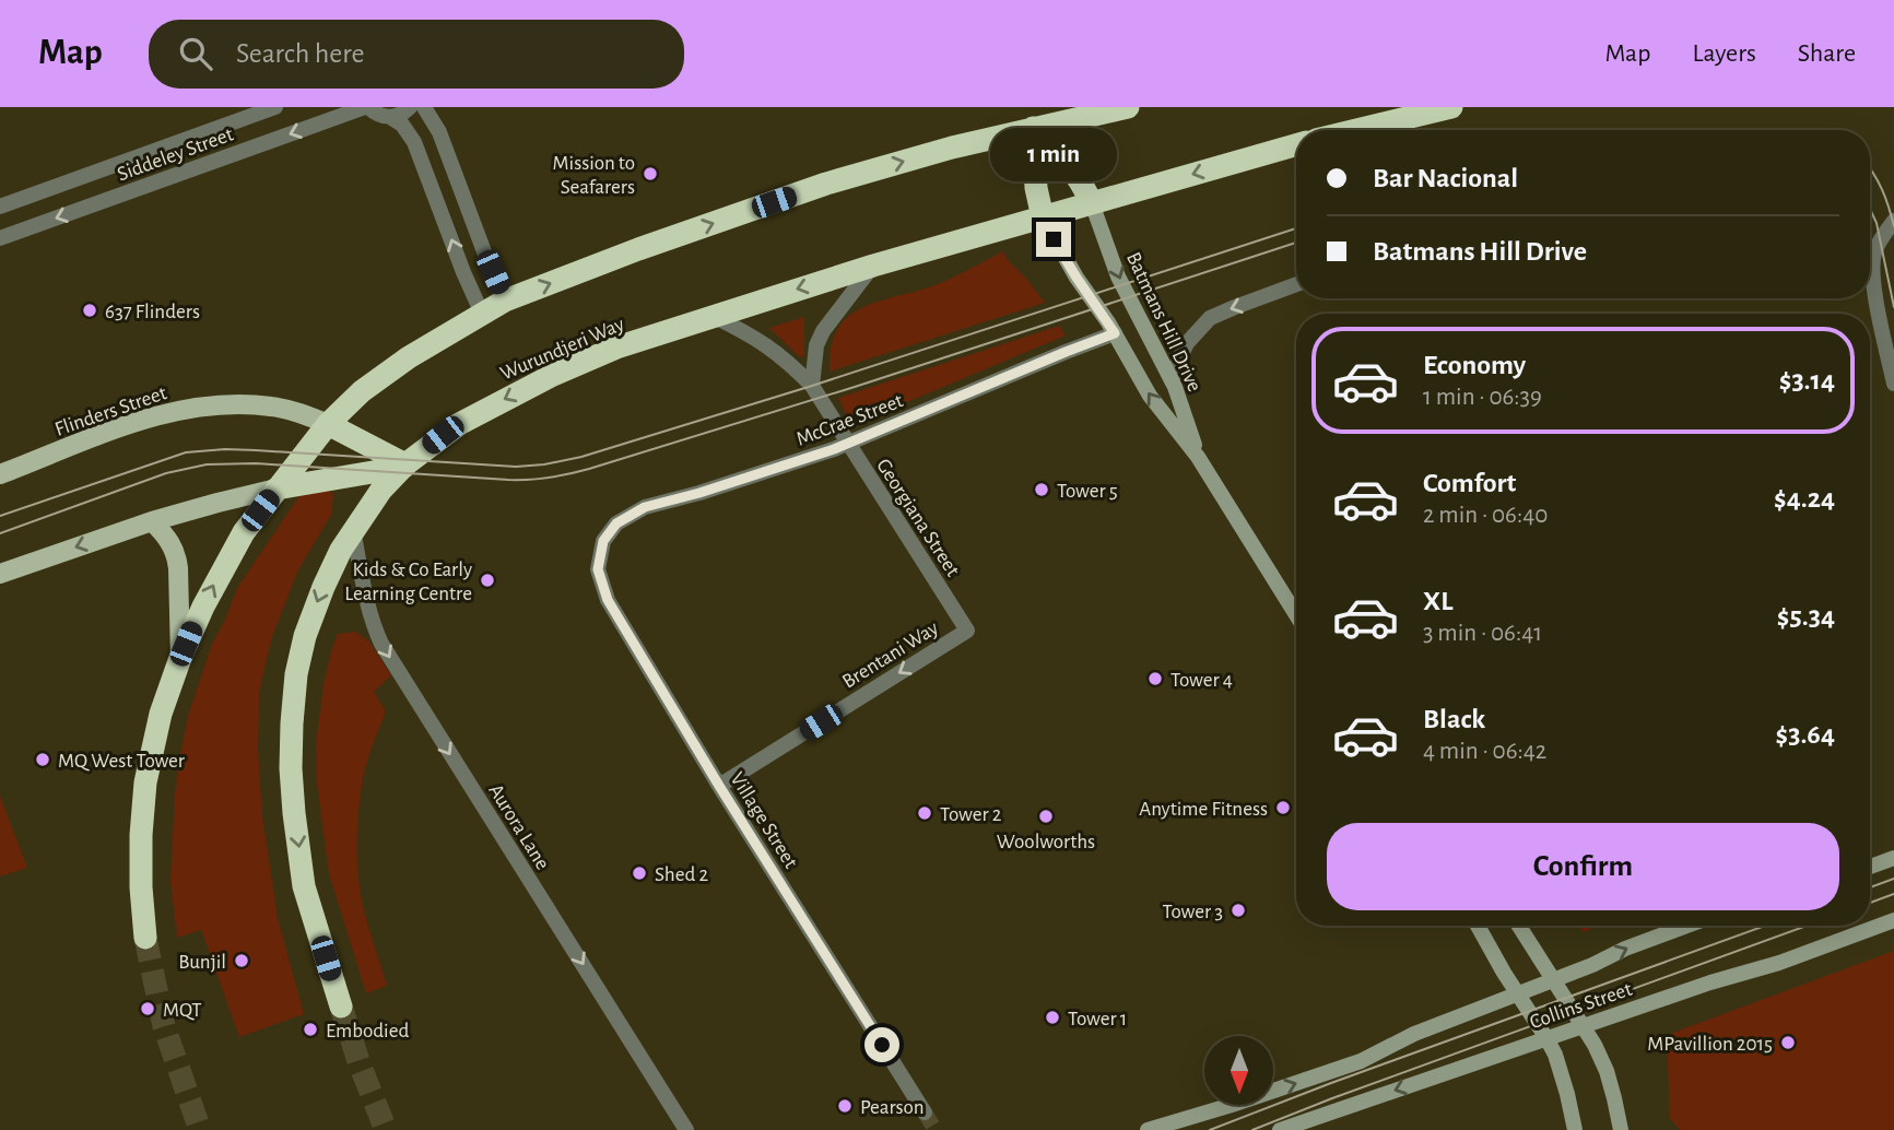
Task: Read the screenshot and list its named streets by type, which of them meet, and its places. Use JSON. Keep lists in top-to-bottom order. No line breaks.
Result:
{"streets":{"highway":["Wurundjeri Way"],"main road":["Flinders Street"],"street":["Siddeley Street","Batmans Hill Drive","McCrae Street","Georgiana Street","Brentani Way","Village Street","Aurora Lane","Collins Street"]},"crossings":[["Batmans Hill Drive","Wurundjeri Way"],["Batmans Hill Drive","McCrae Street"],["Wurundjeri Way","Georgiana Street"],["Wurundjeri Way","Aurora Lane"],["McCrae Street","Georgiana Street"],["McCrae Street","Village Street"],["Georgiana Street","Brentani Way"],["Brentani Way","Village Street"]],"one_way":["Brentani Way","Aurora Lane"],"places":["Mission to Seafarers","637 Flinders","Tower 5","Kids & Co Early Learning Centre","Tower 4","MQ West Tower","Anytime Fitness","Tower 2","Woolworths","Shed 2","Tower 3","Bunjil","MQT","Tower 1","Embodied","MPavillion 2015","Pearson"],"north":"bottom","page":{"header":"Map","search":"Search here","nav":["Map","Layers","Share"],"bubble":"1 min","banner":["Bar Nacional","Batmans Hill Drive"],"list":[{"name":"Economy","note":"1 min · 06:39","value":"$3.14"},{"name":"Comfort","note":"2 min · 06:40","value":"$4.24"},{"name":"XL","note":"3 min · 06:41","value":"$5.34"},{"name":"Black","note":"4 min · 06:42","value":"$3.64"}],"buttons":"Confirm"}}
